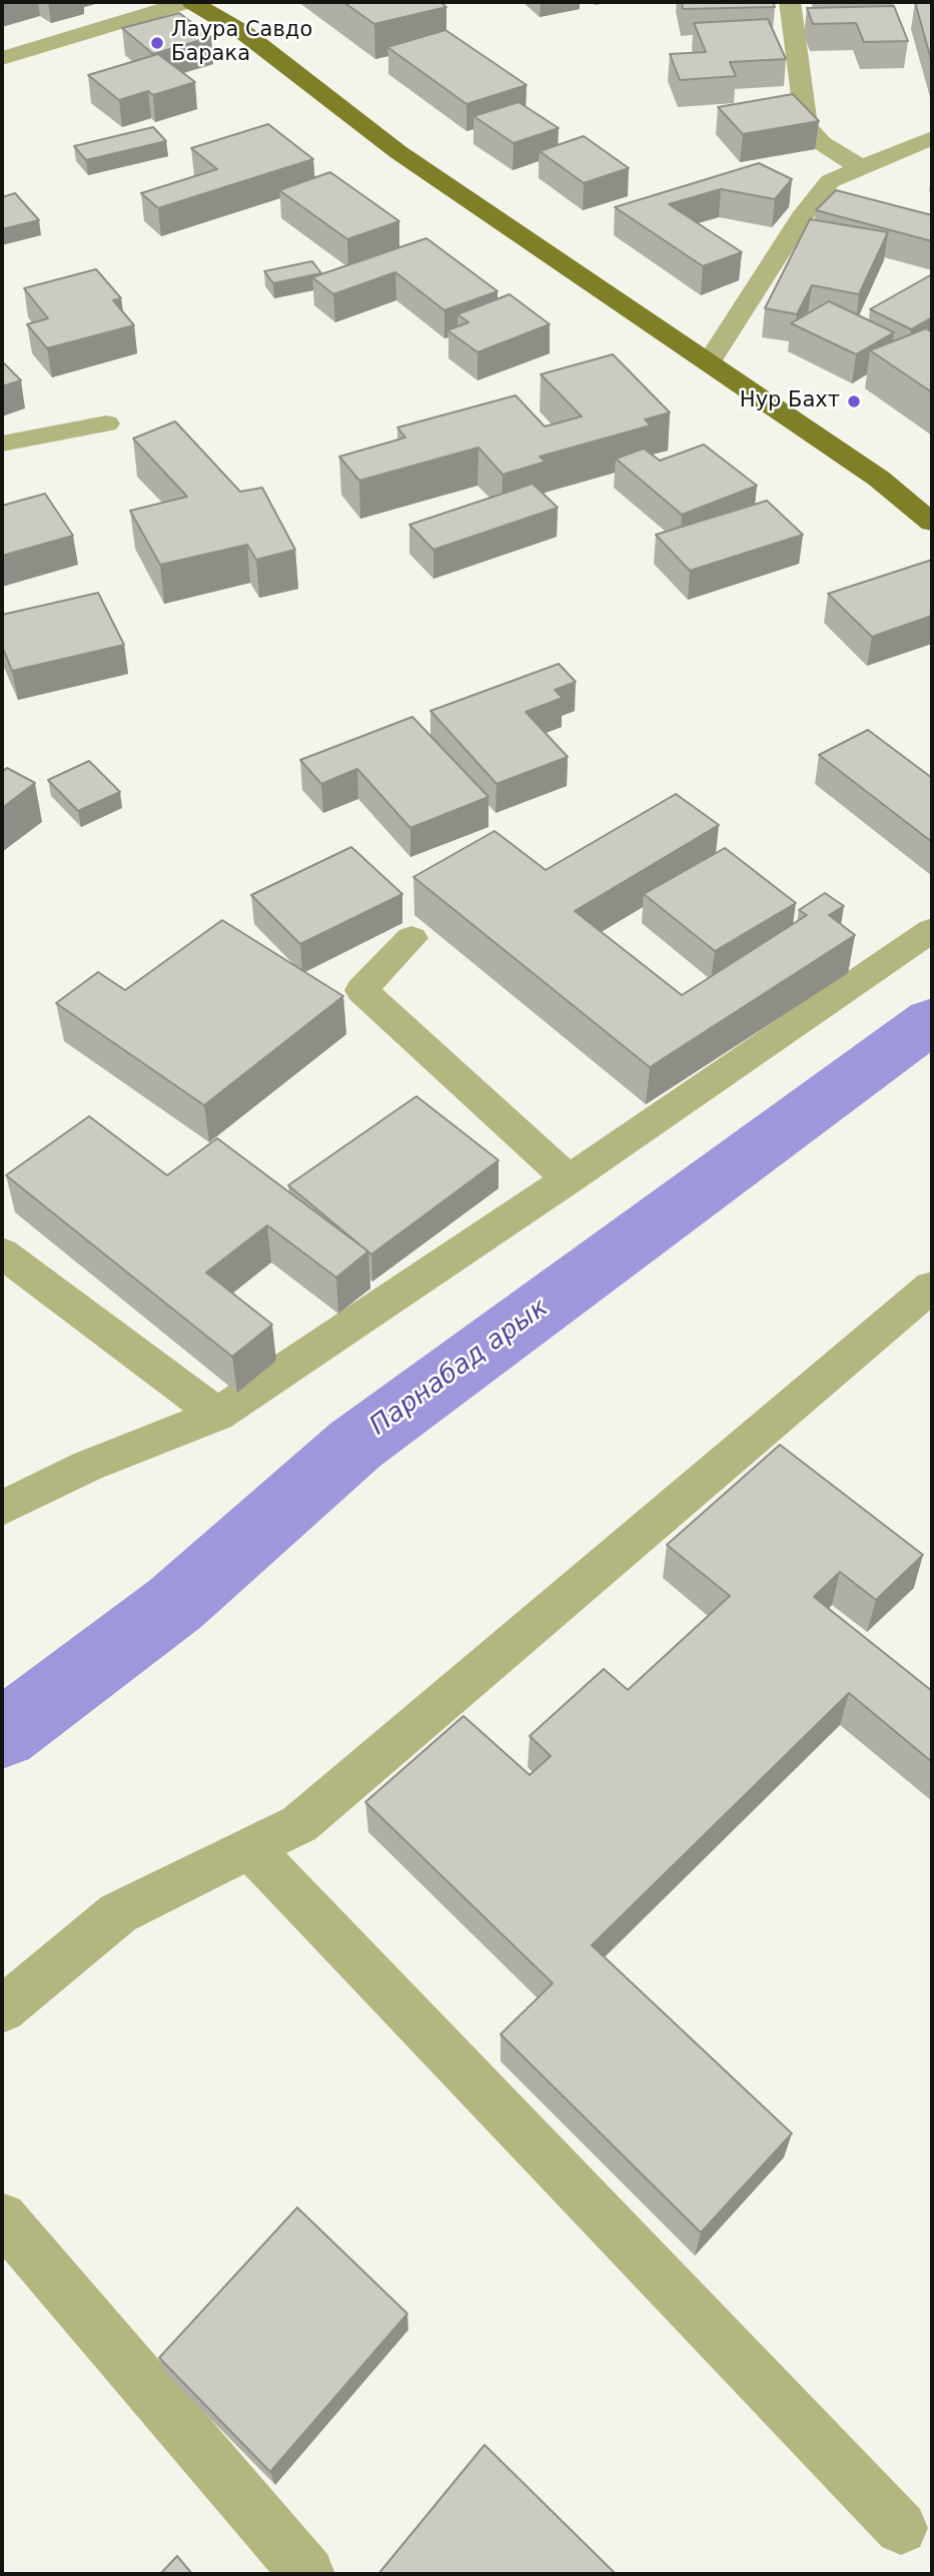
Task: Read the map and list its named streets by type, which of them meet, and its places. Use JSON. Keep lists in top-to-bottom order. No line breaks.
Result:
{"water":["Парнабад арык"],"places":["Лаура Савдо Барака","Нур Бахт"]}
